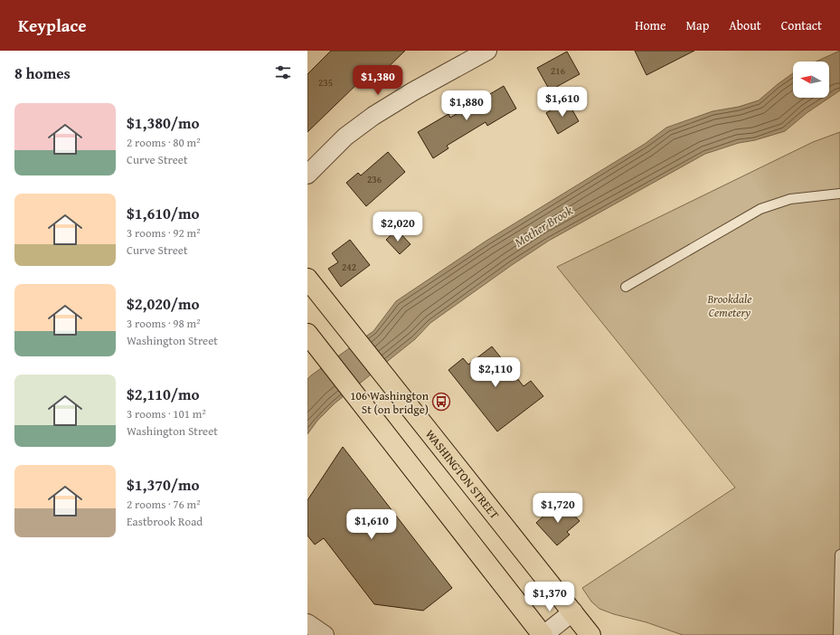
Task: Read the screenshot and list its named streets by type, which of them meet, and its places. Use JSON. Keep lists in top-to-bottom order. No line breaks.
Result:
{"streets":{"main road":["WASHINGTON STREET"]},"water":["Mother Brook"],"parks":["Brookdale Cemetery"],"places":{"bus stop":["106 Washington St (on bridge)"]},"house_numbers":["216","235","236","242"],"north":"left","page":{"header":"Keyplace","nav":["Home","Map","About","Contact"],"heading":"8 homes","price":["$1,380","$1,610","$1,880","$2,020","$2,110","$1,720","$1,610","$1,370"],"list":[{"name":"$1,380/mo","note":"2 rooms · 80 m² · Curve Street"},{"name":"$1,610/mo","note":"3 rooms · 92 m² · Curve Street"},{"name":"$2,020/mo","note":"3 rooms · 98 m² · Washington Street"},{"name":"$2,110/mo","note":"3 rooms · 101 m² · Washington Street"},{"name":"$1,370/mo","note":"2 rooms · 76 m² · Eastbrook Road"}]}}
